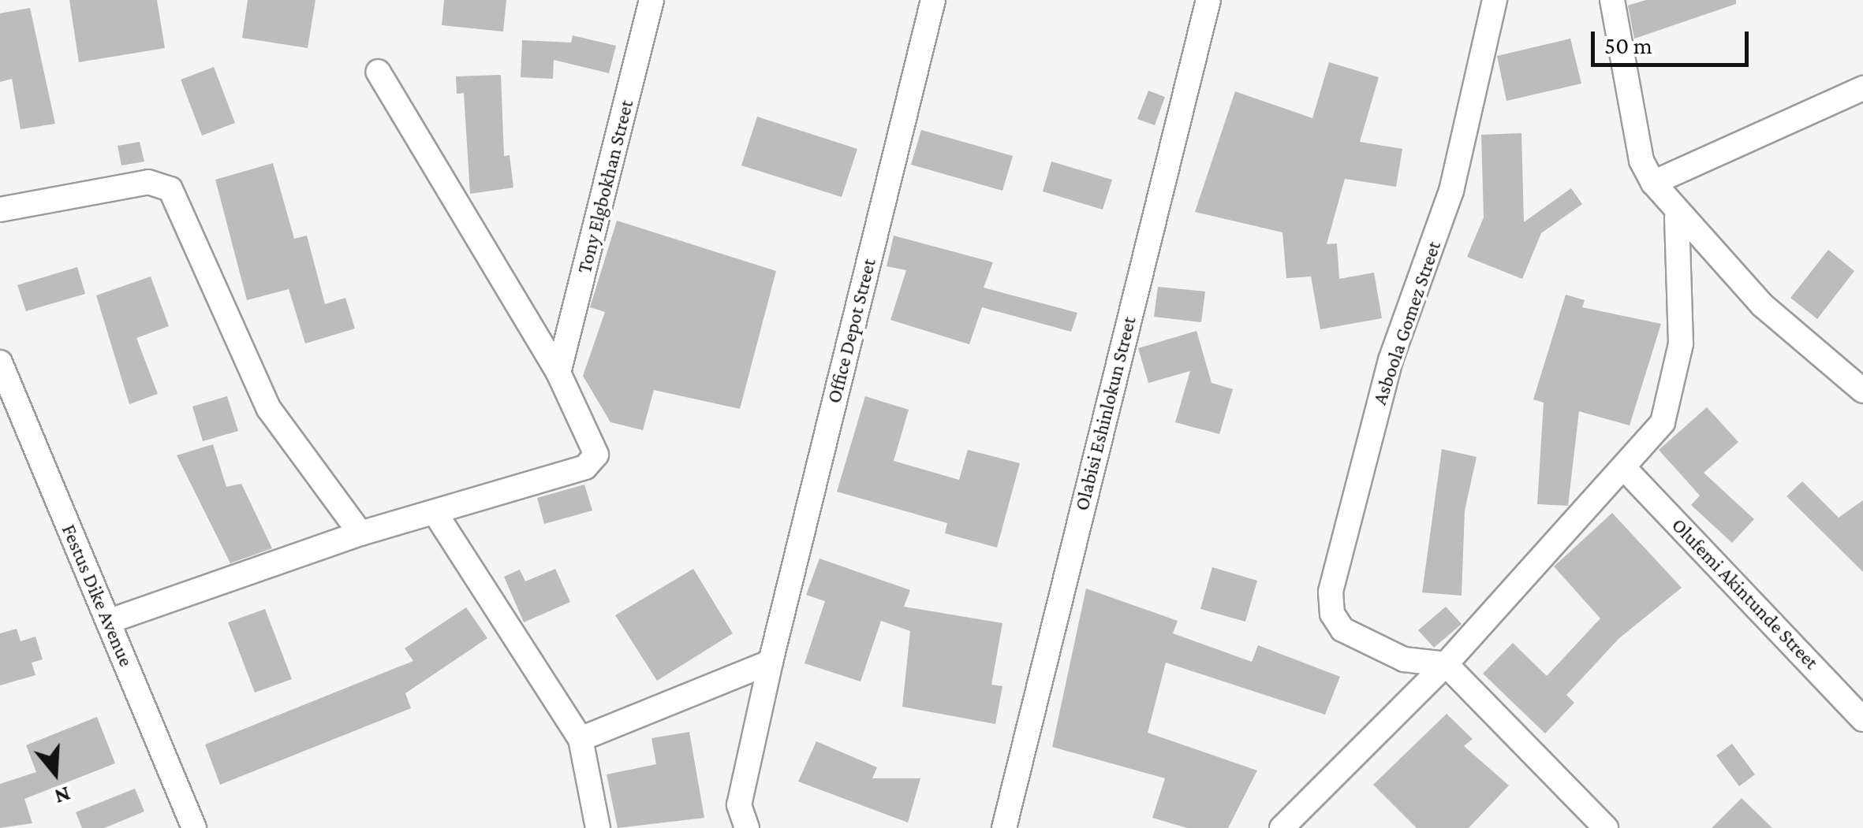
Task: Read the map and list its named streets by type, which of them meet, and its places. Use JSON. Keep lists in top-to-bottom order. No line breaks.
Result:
{"streets":{"street":["Tony Elgbokhan Street","Asboola Gomez Street","Office Depot Street","Olabisi Eshinlokun Street","Olufemi Akintunde Street","Festus Dike Avenue"]},"scale_bar":"50 m","north":"bottom"}
